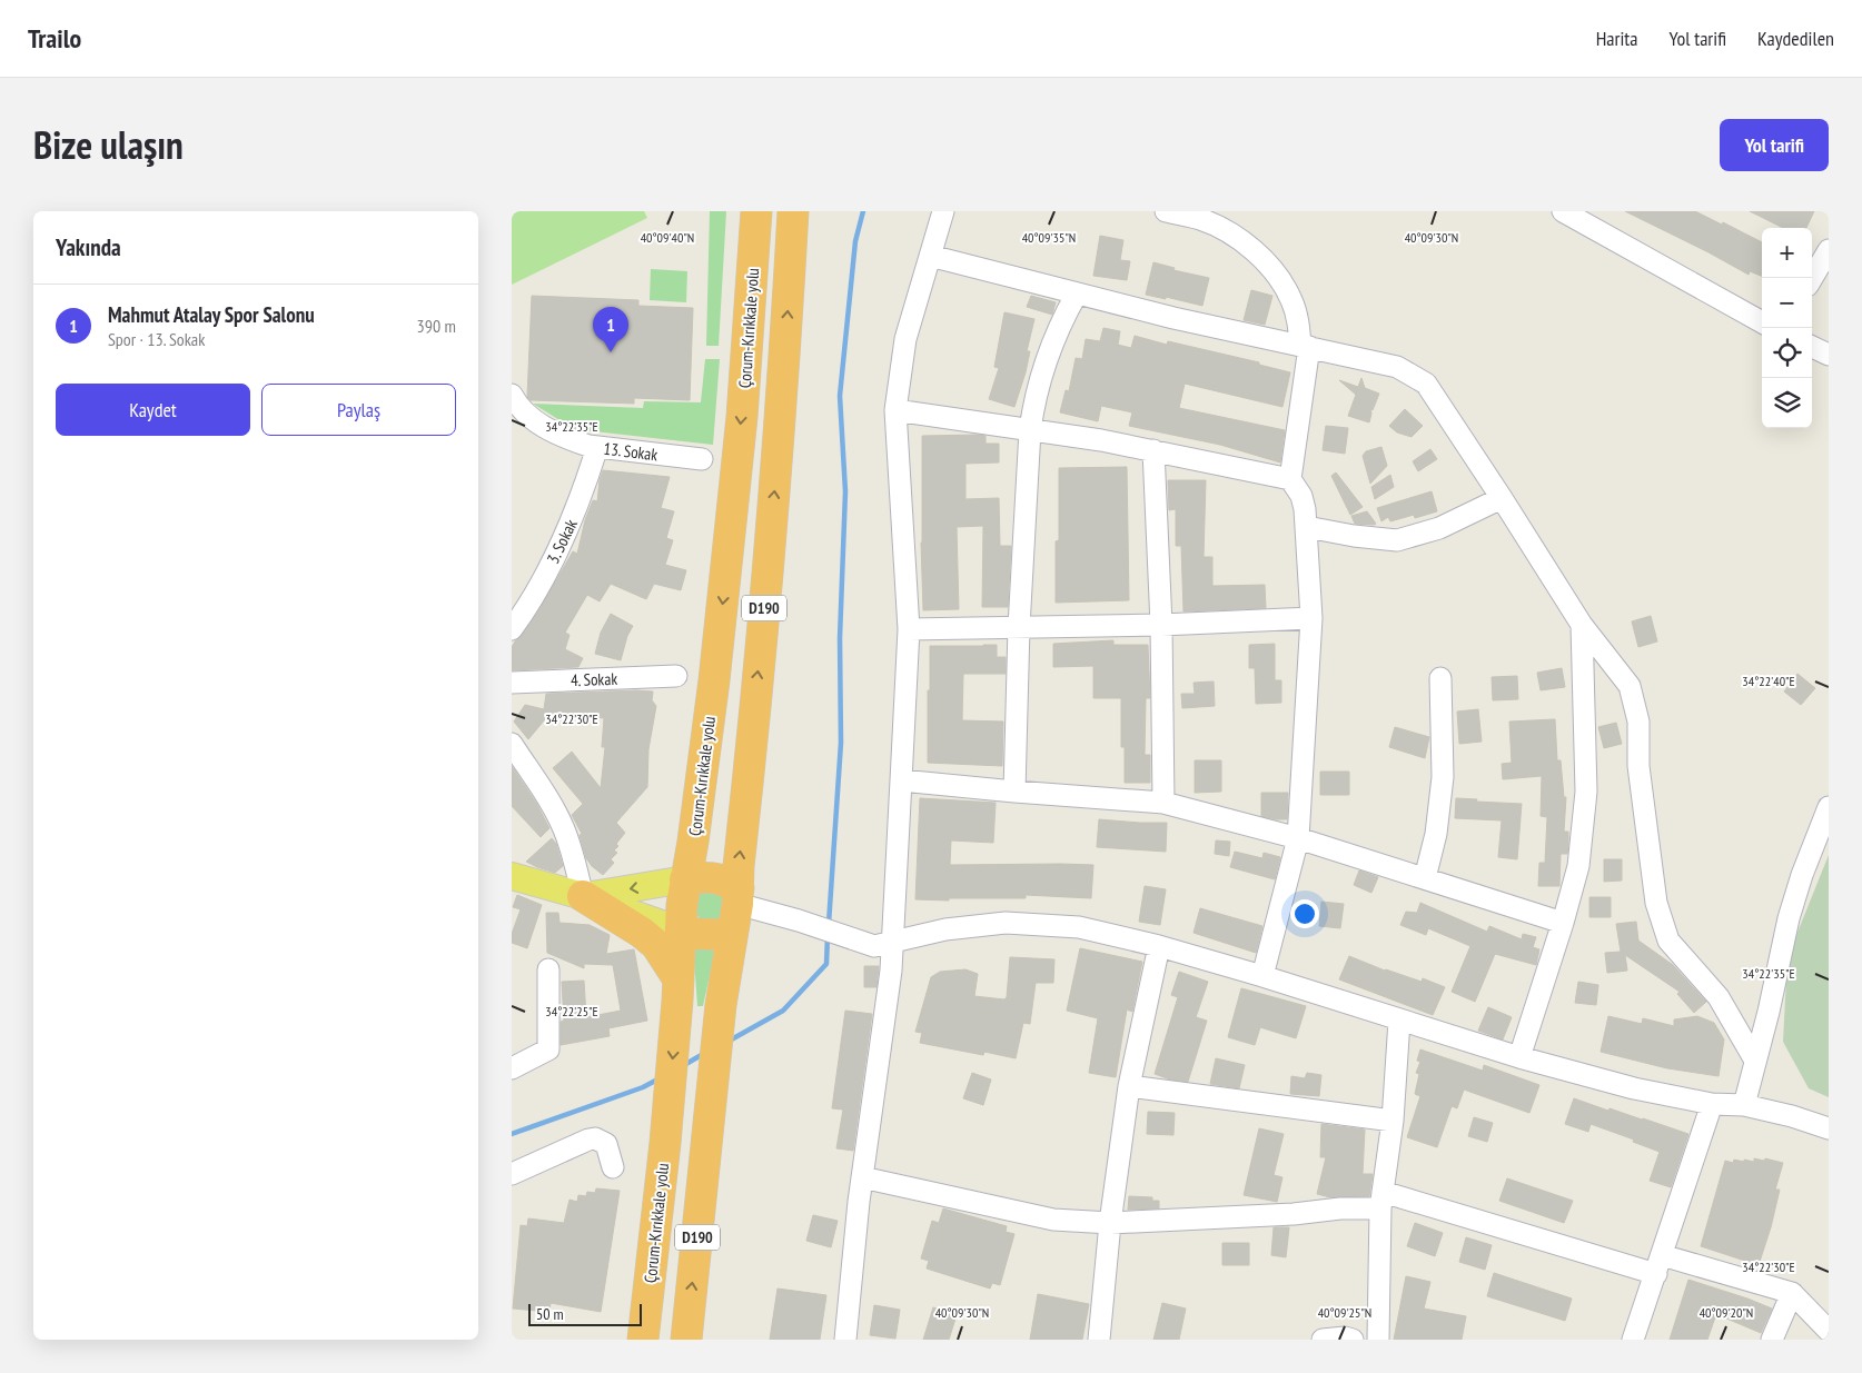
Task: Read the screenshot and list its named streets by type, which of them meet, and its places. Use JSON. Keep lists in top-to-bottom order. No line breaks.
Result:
{"streets":{"highway":["Çorum-Kırıkkale yolu","D190"],"street":["13. Sokak","3. Sokak","4. Sokak"]},"crossings":[["13. Sokak","3. Sokak"]],"scale_bar":"50 m","page":{"header":"Trailo","nav":["Harita","Yol tarifi","Kaydedilen"],"title":"Bize ulaşın","buttons":["Yol tarifi",["Kaydet","Paylaş"]],"heading":"Yakında","map_buttons":["+","−"],"list":[{"mark":"1","name":"Mahmut Atalay Spor Salonu","note":"Spor · 13. Sokak","value":"390 m"}],"pins":"1","scale":"50 m"},"coordinates":["40°09'35\"N","40°09'30\"N","40°09'40\"N","34°22'35\"E","34°22'40\"E","34°22'30\"E","34°22'25\"E","40°09'25\"N","40°09'20\"N"]}
